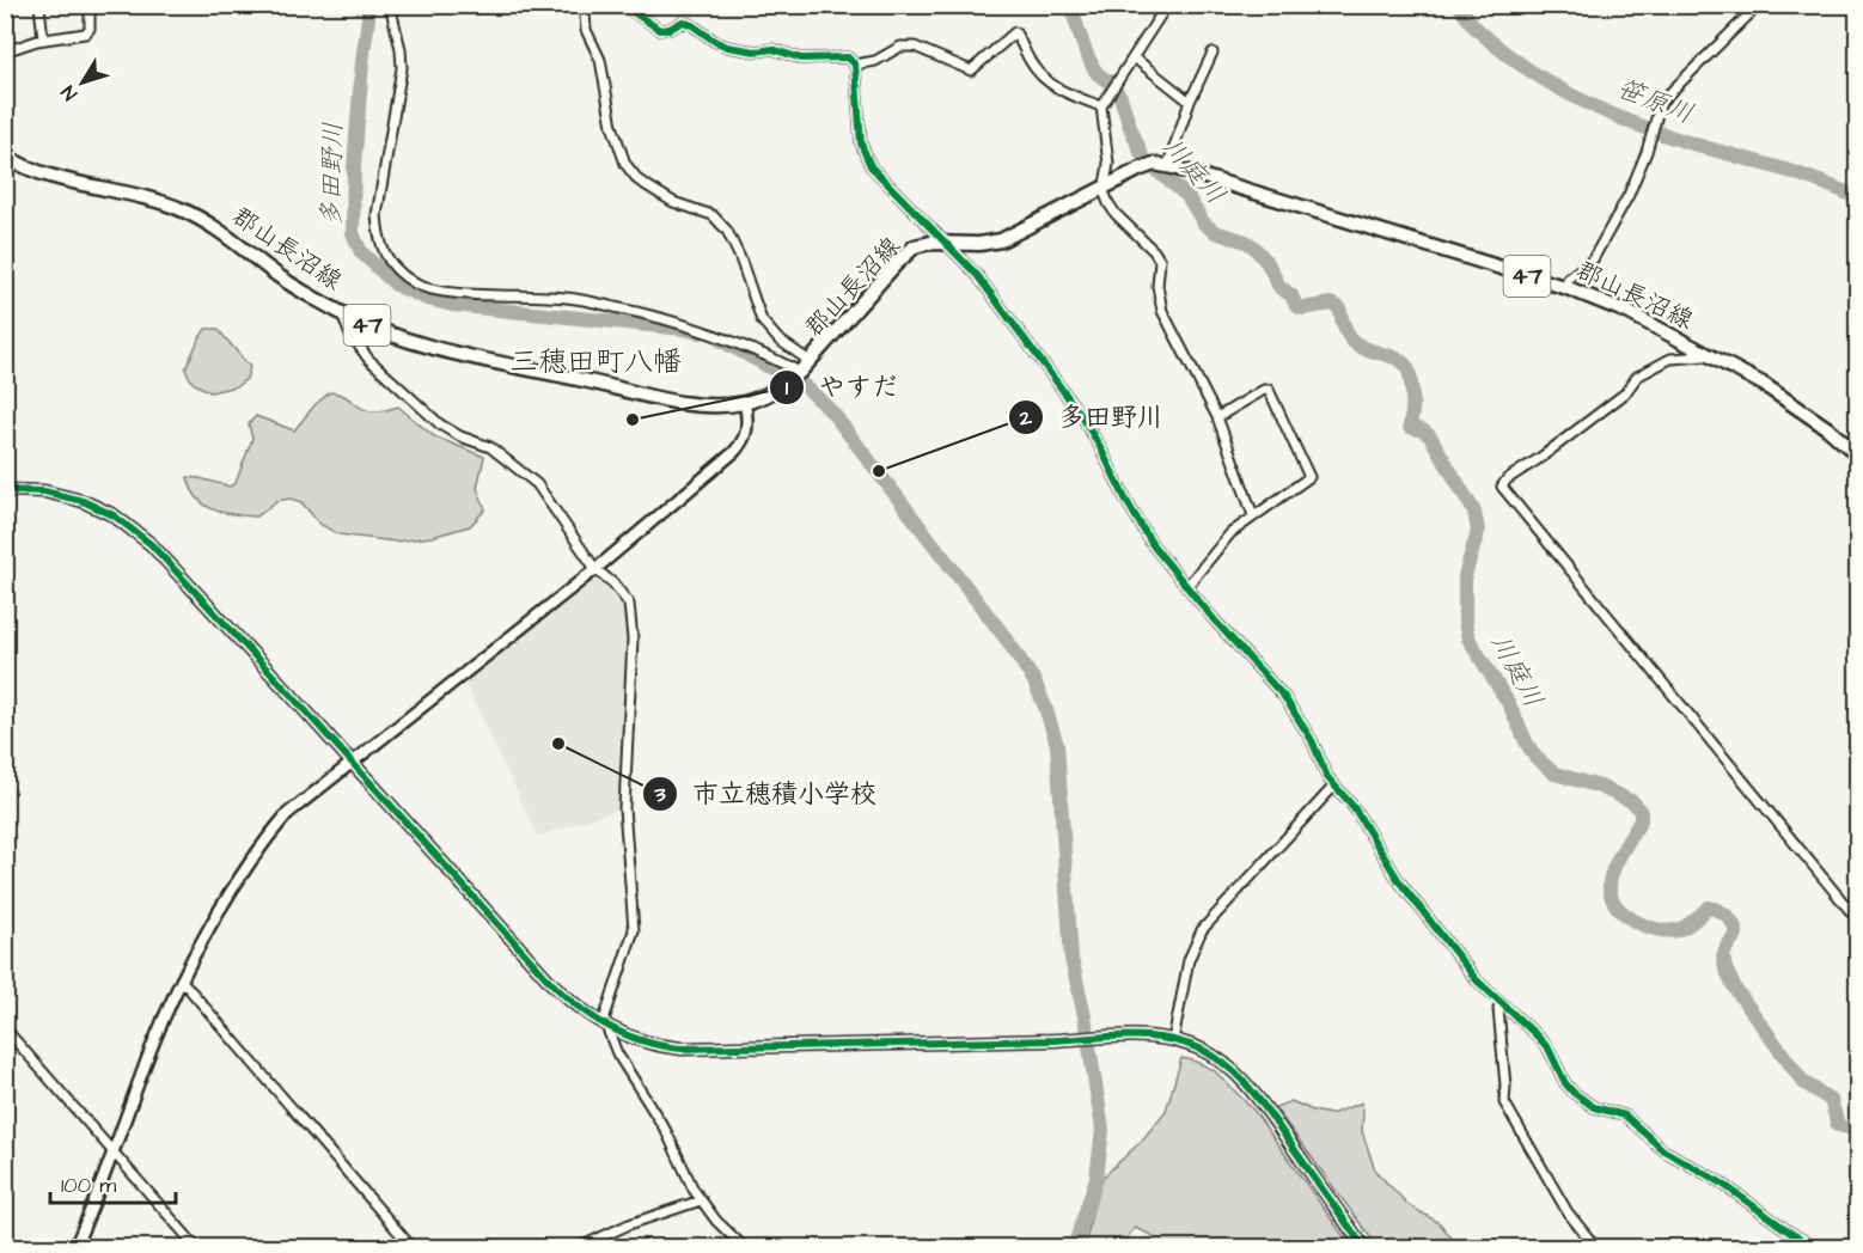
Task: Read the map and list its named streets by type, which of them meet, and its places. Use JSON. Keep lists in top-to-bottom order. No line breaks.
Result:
{"streets":{"main road":["郡山長沼線","47"]},"districts":["三穂田町八幡"],"water":["笹原川","川庭川","多田野川"],"places":["やすだ","多田野川","市立穂積小学校"],"scale_bar":"100 m","north":"bottom left"}
